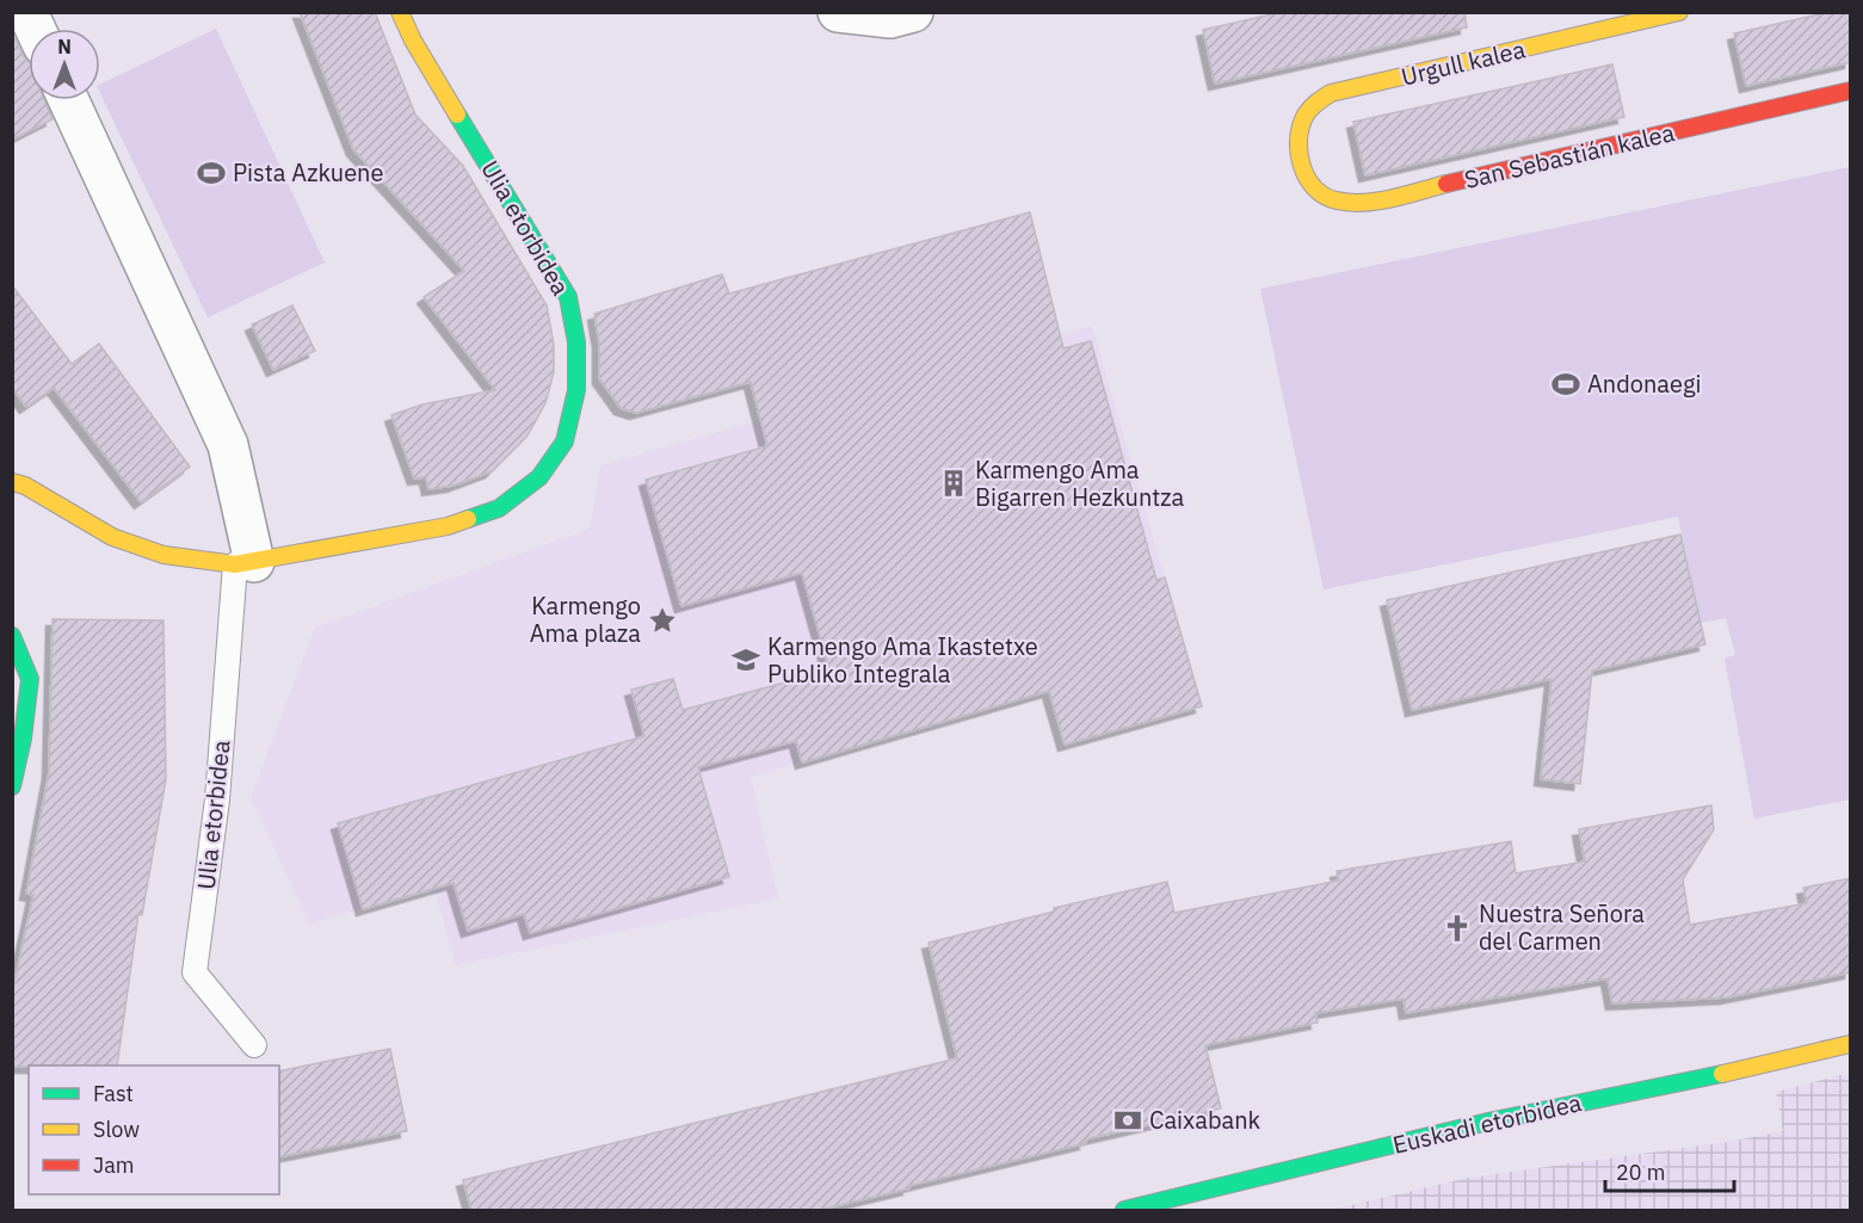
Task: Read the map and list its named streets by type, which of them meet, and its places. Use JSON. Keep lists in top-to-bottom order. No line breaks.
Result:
{"streets":{"street":["Urgull kalea","San Sebastián kalea","Ulia etorbidea","Euskadi etorbidea"]},"crossings":[["Urgull kalea","San Sebastián kalea"]],"places":{"sports":["Pista Azkuene","Andonaegi"],"building":["Karmengo Ama Bigarren Hezkuntza"],"place":["Karmengo Ama plaza"],"school or university":["Karmengo Ama Ikastetxe Publiko Integrala"],"church":["Nuestra Señora del Carmen"],"bank":["Caixabank"]},"legend":["Fast","Slow","Jam"],"scale_bar":"20 m","north":"top"}
